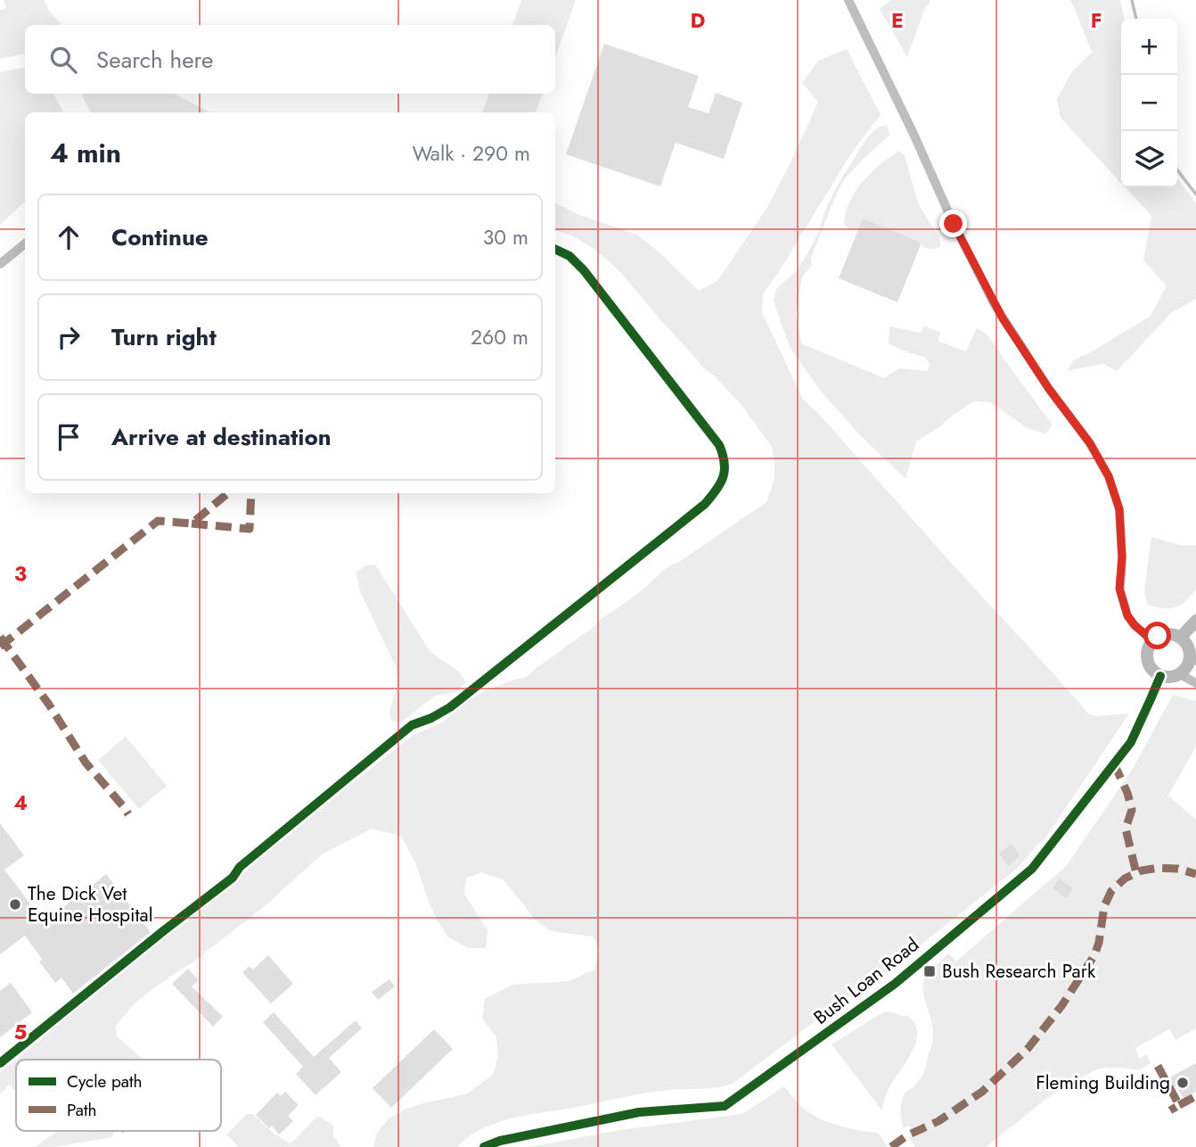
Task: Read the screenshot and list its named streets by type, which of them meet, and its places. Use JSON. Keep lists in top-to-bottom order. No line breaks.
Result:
{"streets":{"street":["Bush Loan Road"]},"places":{"other":["The Dick Vet Equine Hospital","Fleming Building"],"transit":["Bush Research Park"]},"legend":["Cycle path","Path"],"page":{"map_buttons":["+","−"],"search":"Search here","heading":["4 min","Walk · 290 m"],"list":[["Continue","30 m"],["Turn right","260 m"],"Arrive at destination"]},"grid":{"columns":["D","E","F"],"rows":["3","4","5"]}}
